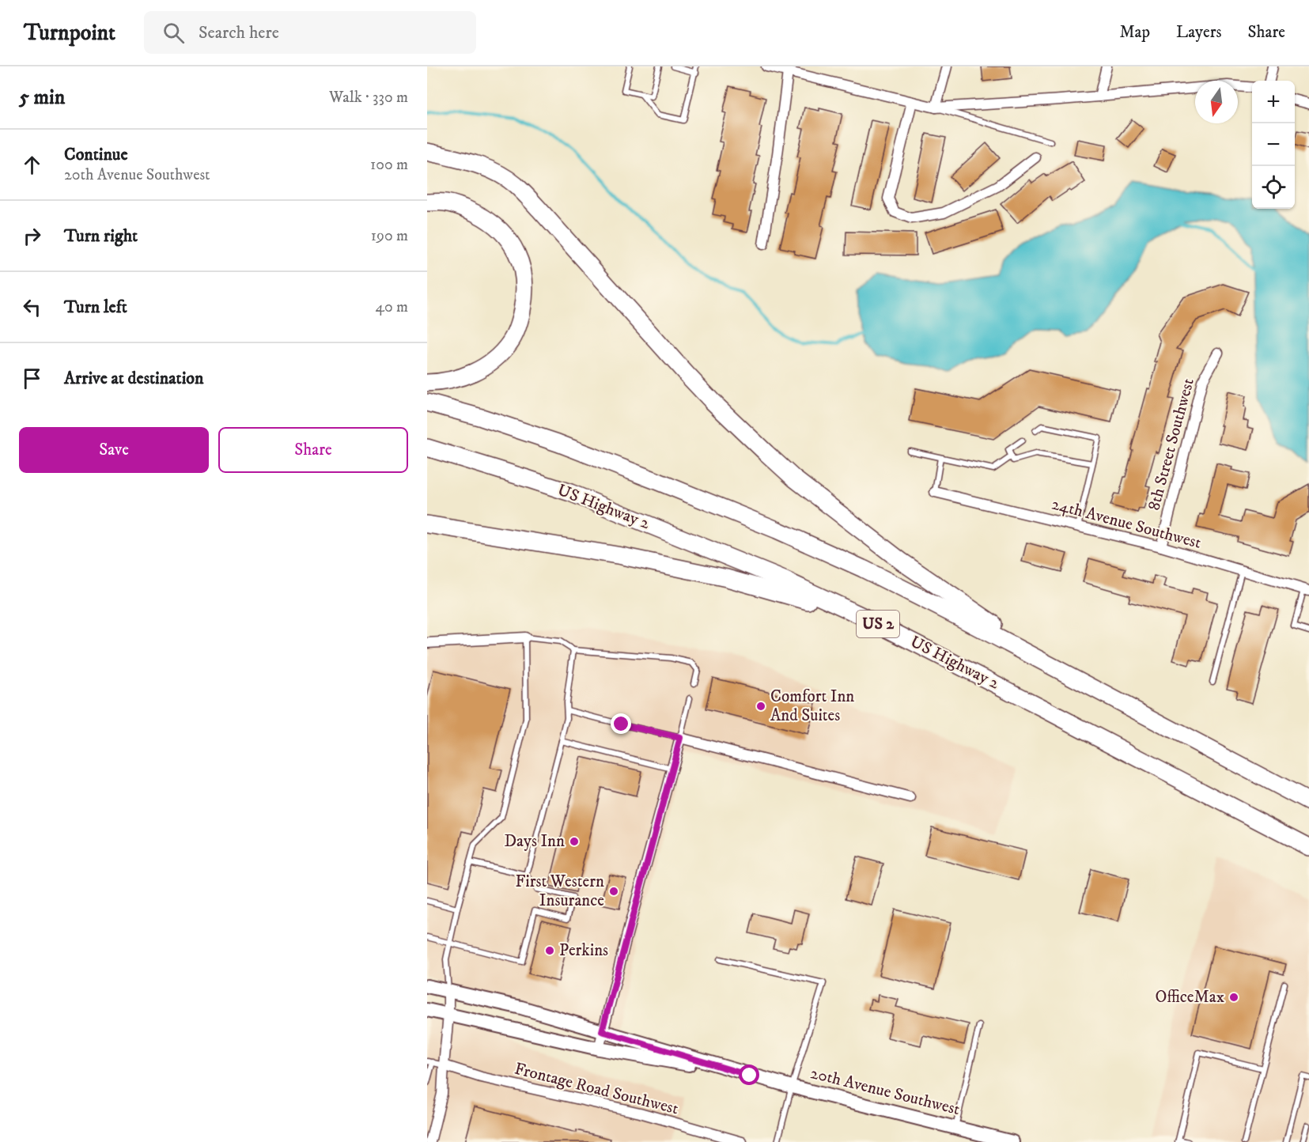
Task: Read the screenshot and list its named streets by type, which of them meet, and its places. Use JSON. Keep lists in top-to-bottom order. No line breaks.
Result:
{"streets":{"highway":["US Highway 2","US 2"],"street":["8th Street Southwest","24th Avenue Southwest","Frontage Road Southwest","20th Avenue Southwest"]},"crossings":[["8th Street Southwest","24th Avenue Southwest"]],"places":["Comfort Inn And Suites","Days Inn","First Western Insurance","Perkins","OfficeMax"],"north":"bottom","page":{"header":"Turnpoint","search":"Search here","nav":["Map","Layers","Share"],"heading":["5 min","Walk · 330 m"],"map_buttons":["+","−"],"list":[["Continue","20th Avenue Southwest","100 m"],["Turn right","190 m"],["Turn left","40 m"],"Arrive at destination"],"buttons":["Save","Share"]}}
